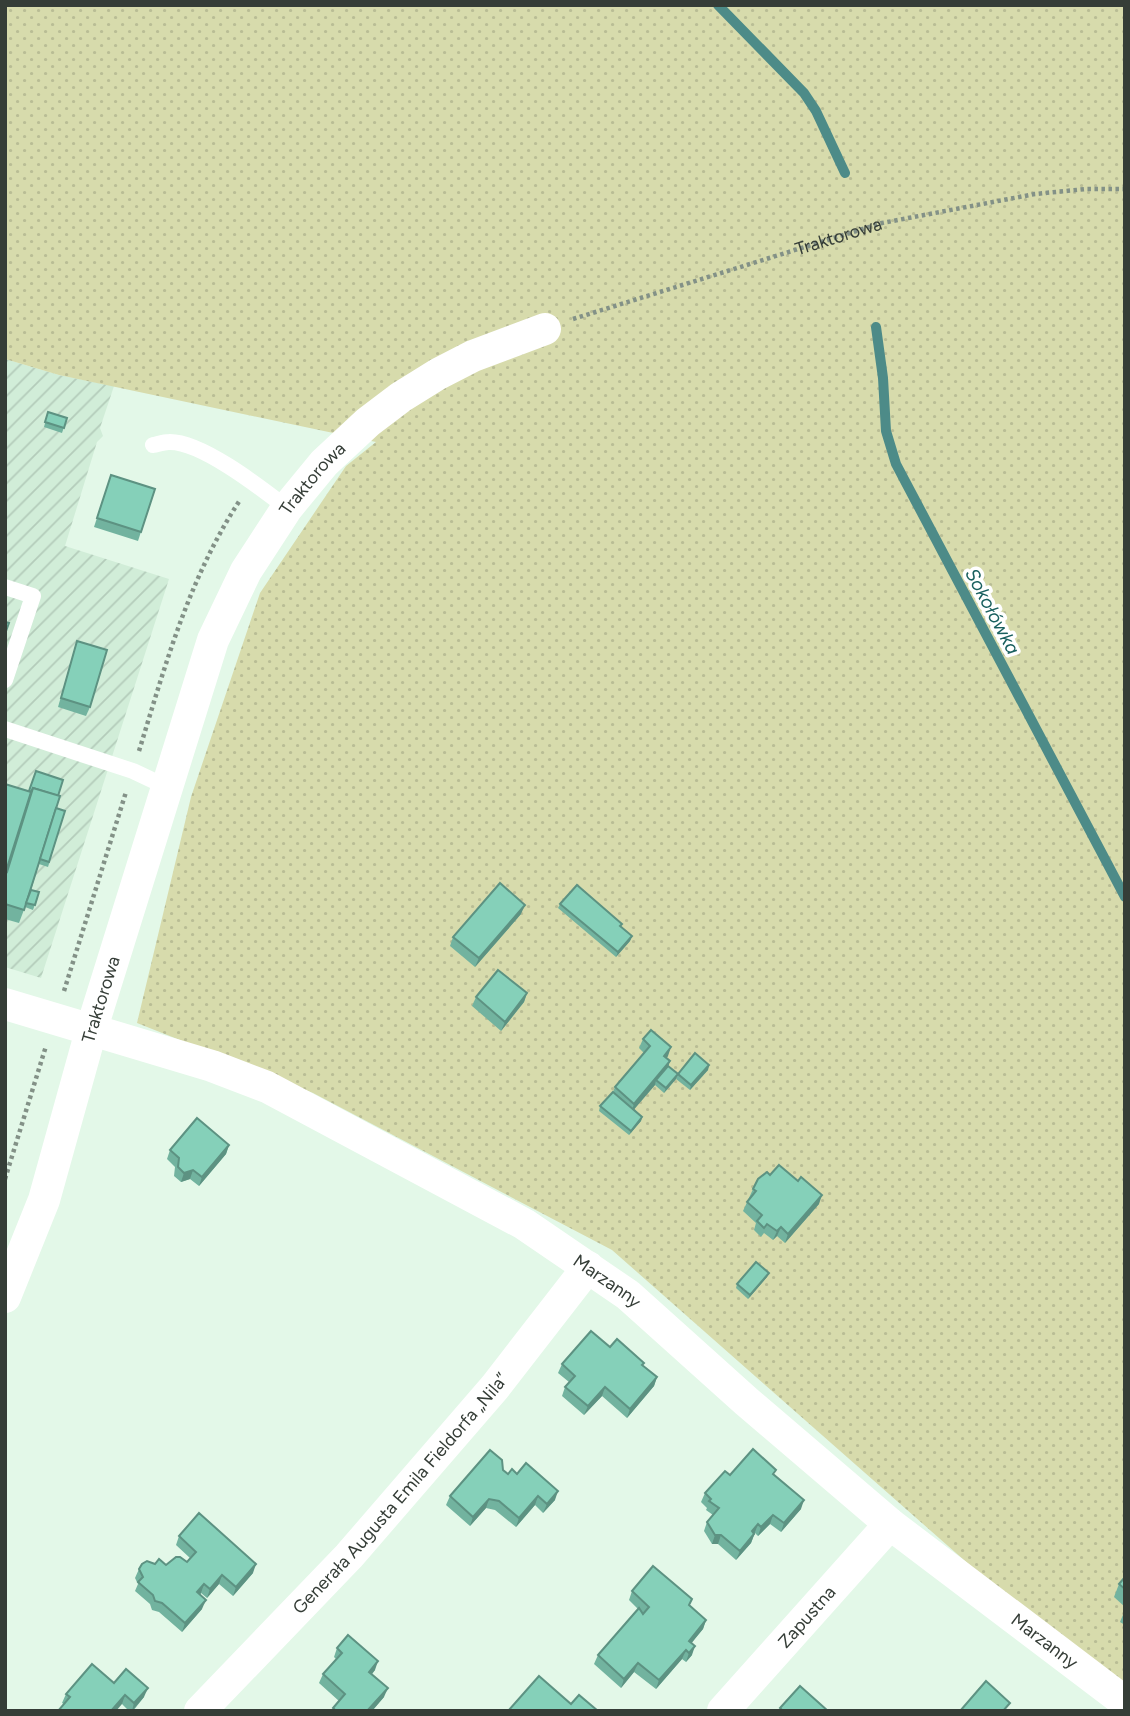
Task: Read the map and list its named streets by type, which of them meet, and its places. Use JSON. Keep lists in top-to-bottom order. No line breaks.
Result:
{"streets":{"street":["Traktorowa","Marzanny","Generała Augusta Emila Fieldorfa „Nila”","Zapustna"]},"crossings":[["Traktorowa","Marzanny"],["Marzanny","Generała Augusta Emila Fieldorfa „Nila”"],["Marzanny","Zapustna"]],"water":["Sokołówka"]}
